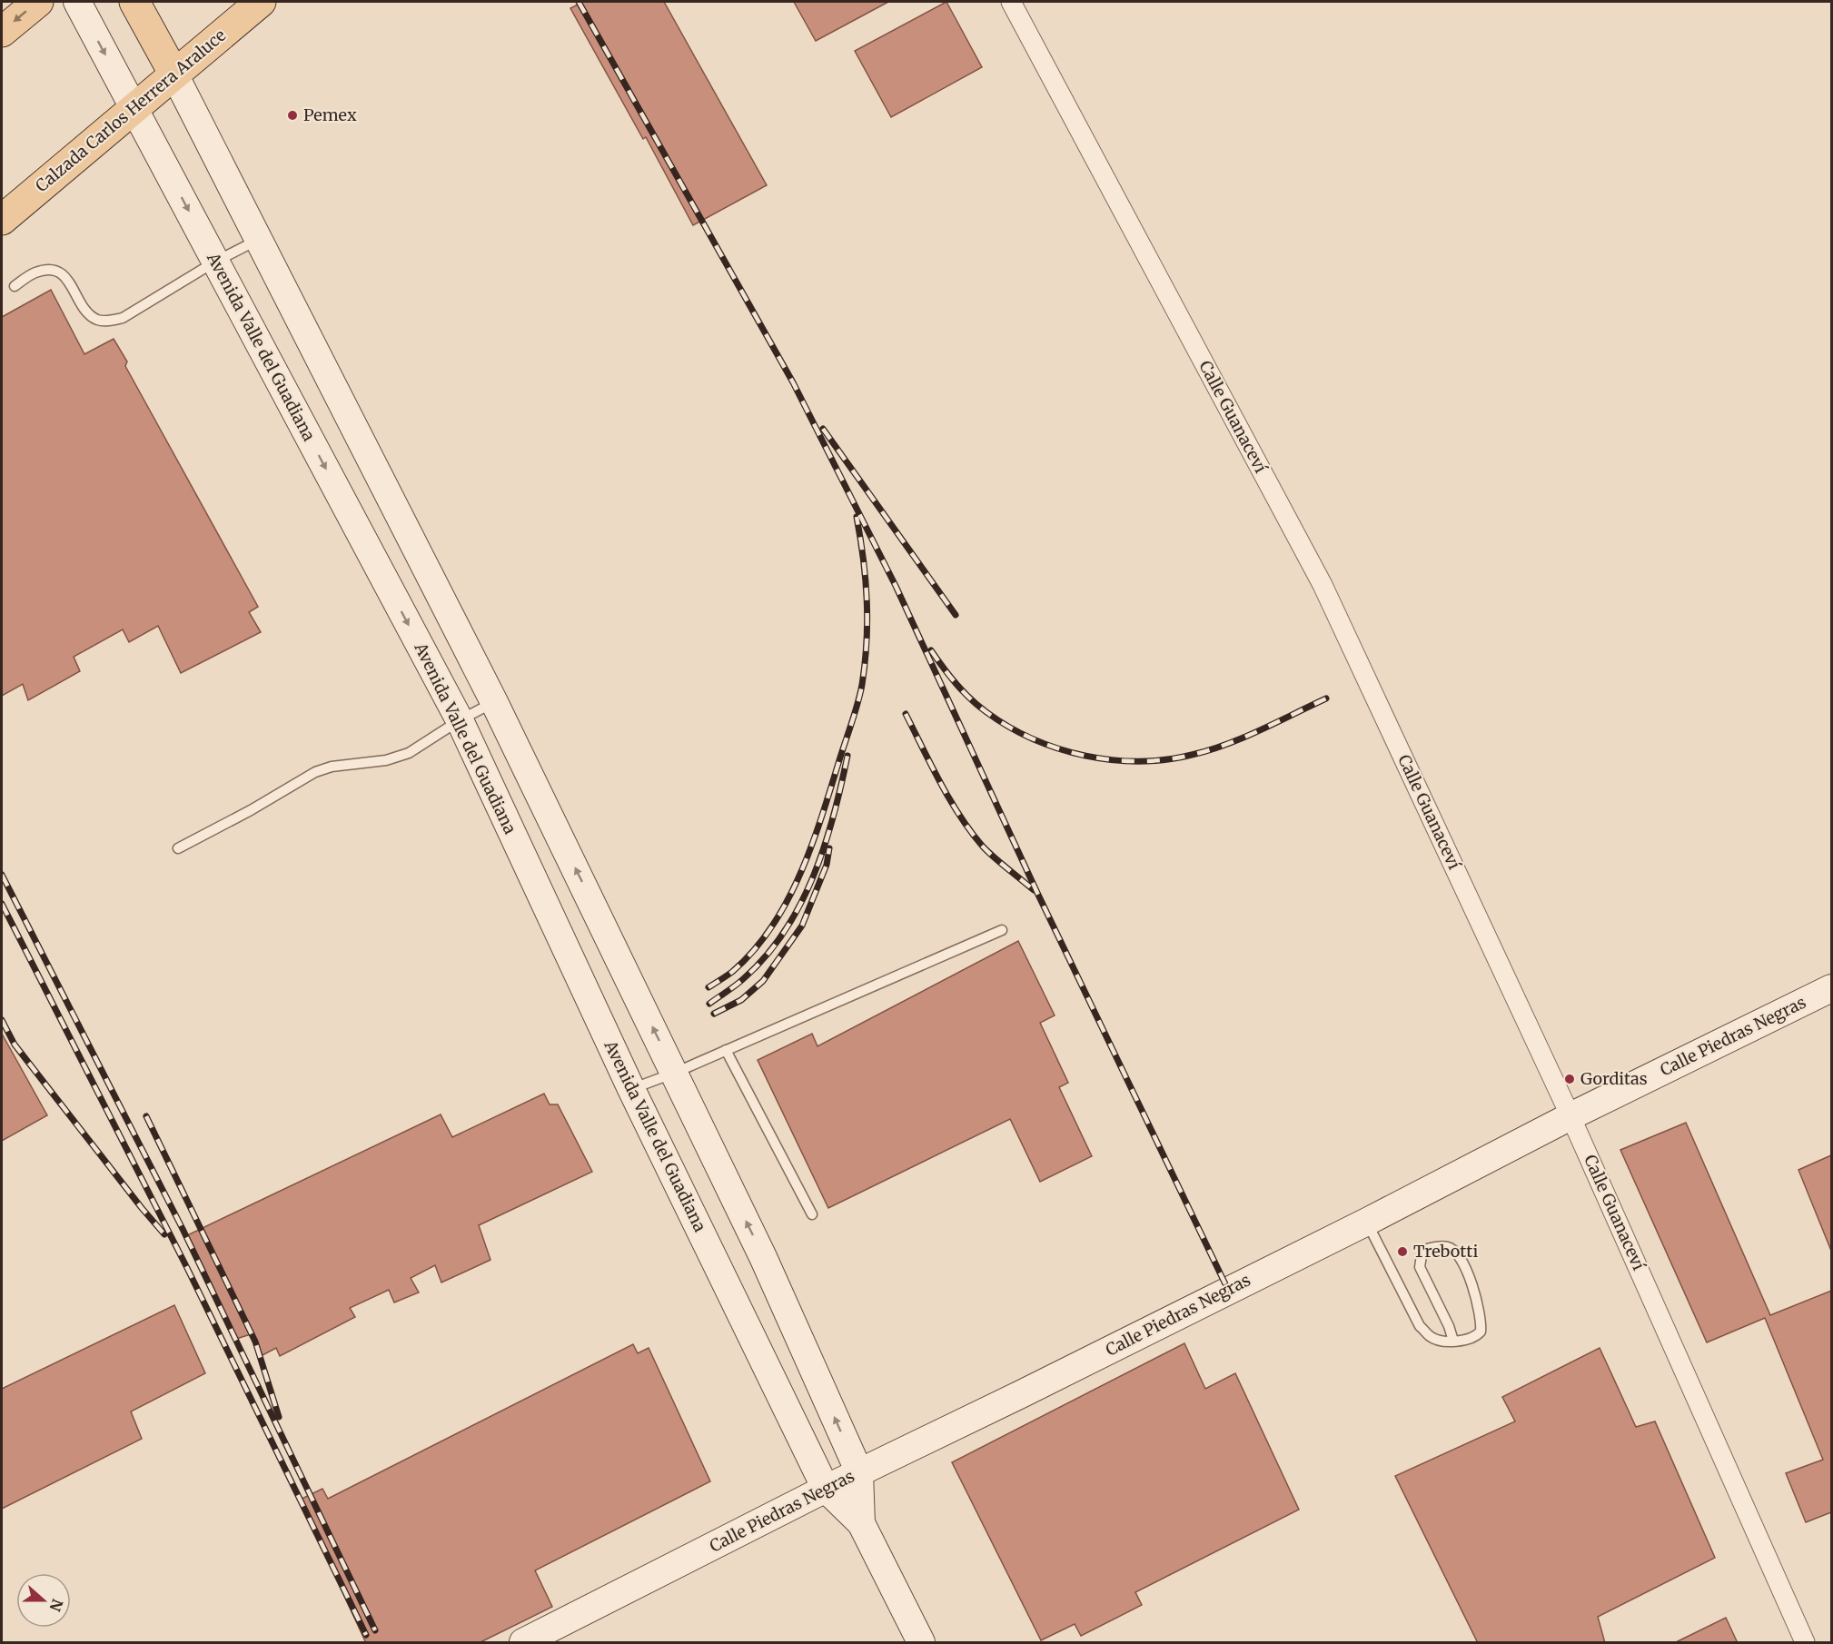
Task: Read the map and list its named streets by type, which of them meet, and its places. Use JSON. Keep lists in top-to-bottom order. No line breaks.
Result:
{"streets":{"main road":["Calzada Carlos Herrera Araluce","Avenida Valle del Guadiana","Calle Piedras Negras"],"street":["Calle Guanaceví"]},"crossings":[["Calzada Carlos Herrera Araluce","Avenida Valle del Guadiana"],["Avenida Valle del Guadiana","Calle Piedras Negras"],["Calle Guanaceví","Calle Piedras Negras"]],"places":["Pemex","Gorditas","Trebotti"],"north":"right"}
